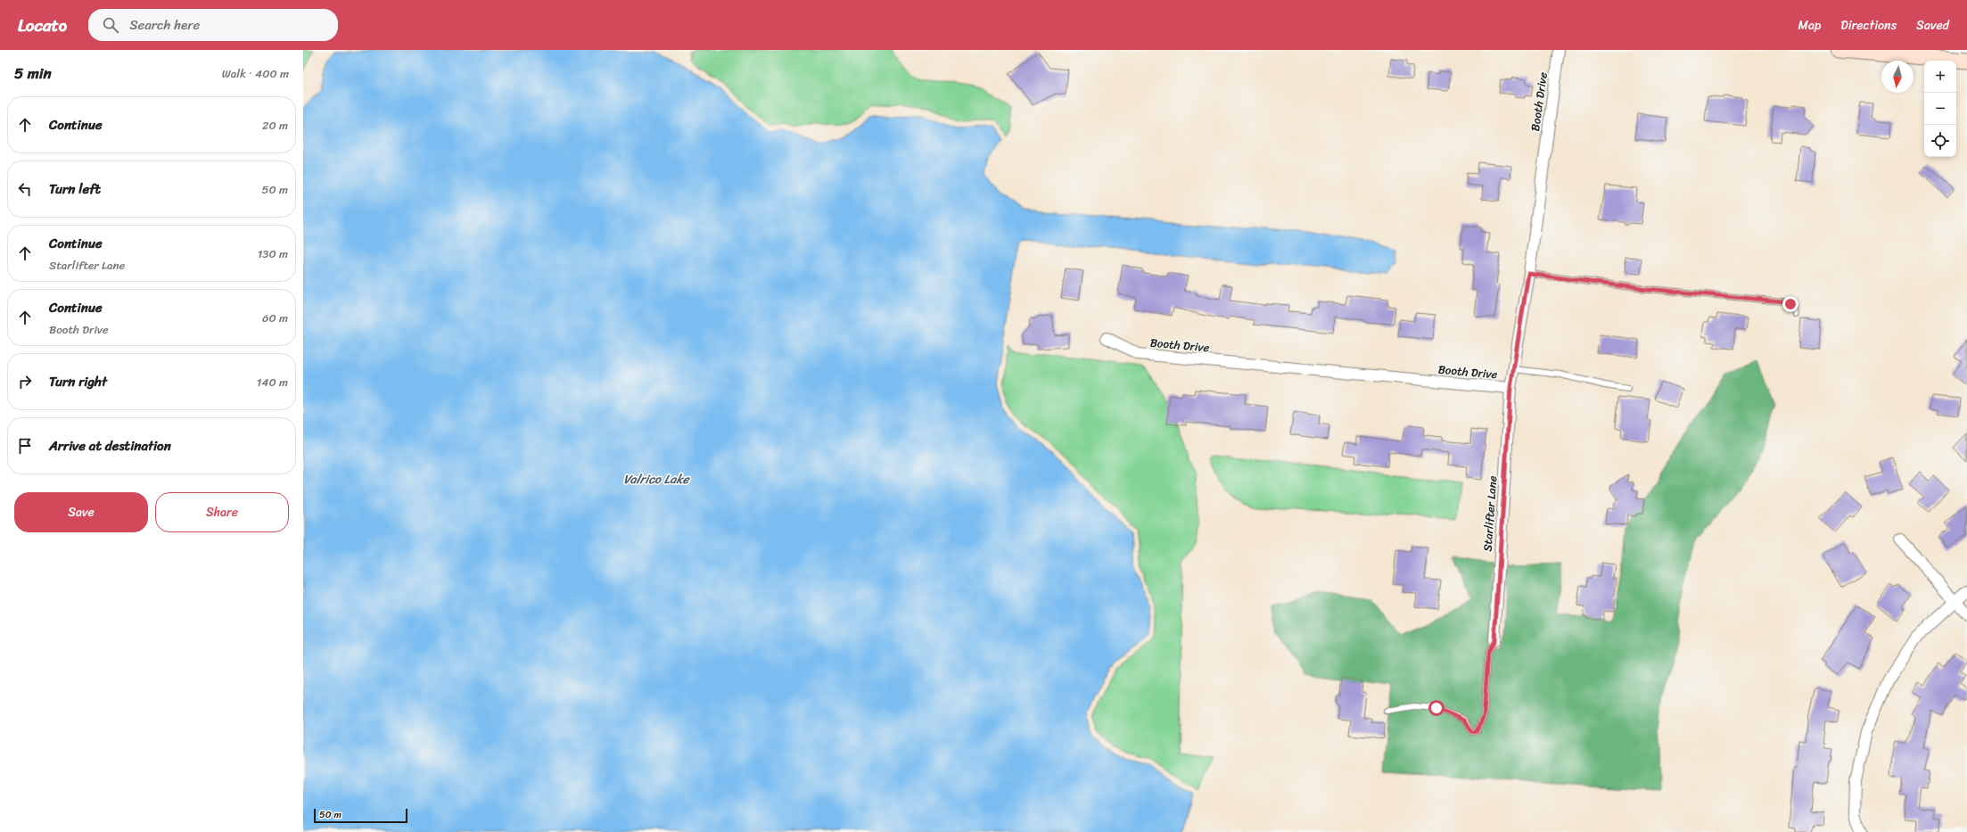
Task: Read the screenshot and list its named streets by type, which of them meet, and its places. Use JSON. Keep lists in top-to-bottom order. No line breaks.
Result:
{"streets":{"street":["Booth Drive","Starlifter Lane"]},"crossings":[["Booth Drive","Starlifter Lane"]],"water":["Valrico Lake"],"scale_bar":"50 m","north":"bottom","page":{"header":"Locato","search":"Search here","nav":["Map","Directions","Saved"],"heading":["5 min","Walk · 400 m"],"map_buttons":["+","−"],"list":[["Continue","20 m"],["Turn left","50 m"],["Continue","Starlifter Lane","130 m"],["Continue","Booth Drive","60 m"],["Turn right","140 m"],"Arrive at destination"],"buttons":["Save","Share"],"scale":"50 m"}}
